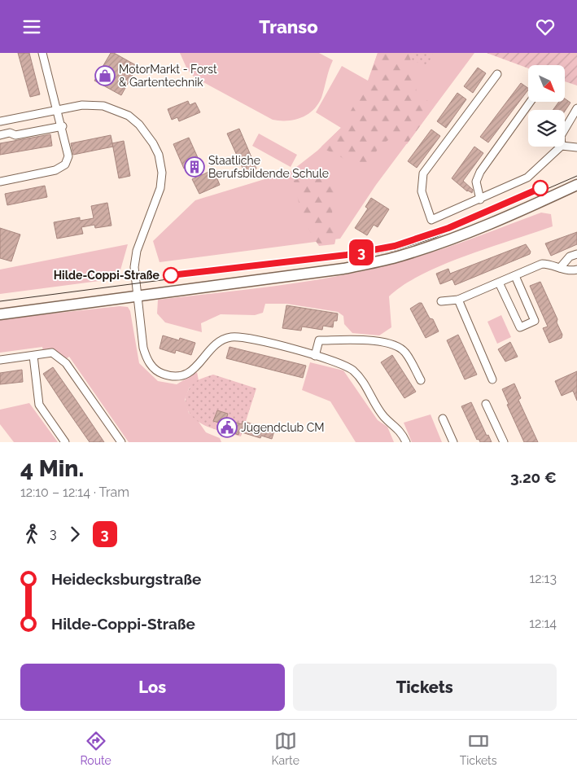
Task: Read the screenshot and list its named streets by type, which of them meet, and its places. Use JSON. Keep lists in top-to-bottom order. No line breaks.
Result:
{"places":{"shop":["MotorMarkt - Forst & Gartentechnik"],"building":["Staatliche Berufsbildende Schule"],"other":["Hilde-Coppi-Straße"],"public building":["Jugendclub CM"]},"lines":["tram line 3"],"north":"bottom right","page":{"header":"Transo","on_map":"3","heading":["4 Min.","12:10 – 12:14 · Tram","3.20 €"],"legs":["3","3"],"list":[{"name":"Heidecksburgstraße","value":"12:13"},{"name":"Hilde-Coppi-Straße","value":"12:14"}],"buttons":["Los","Tickets"],"tabs":["Route","Karte","Tickets"]}}
